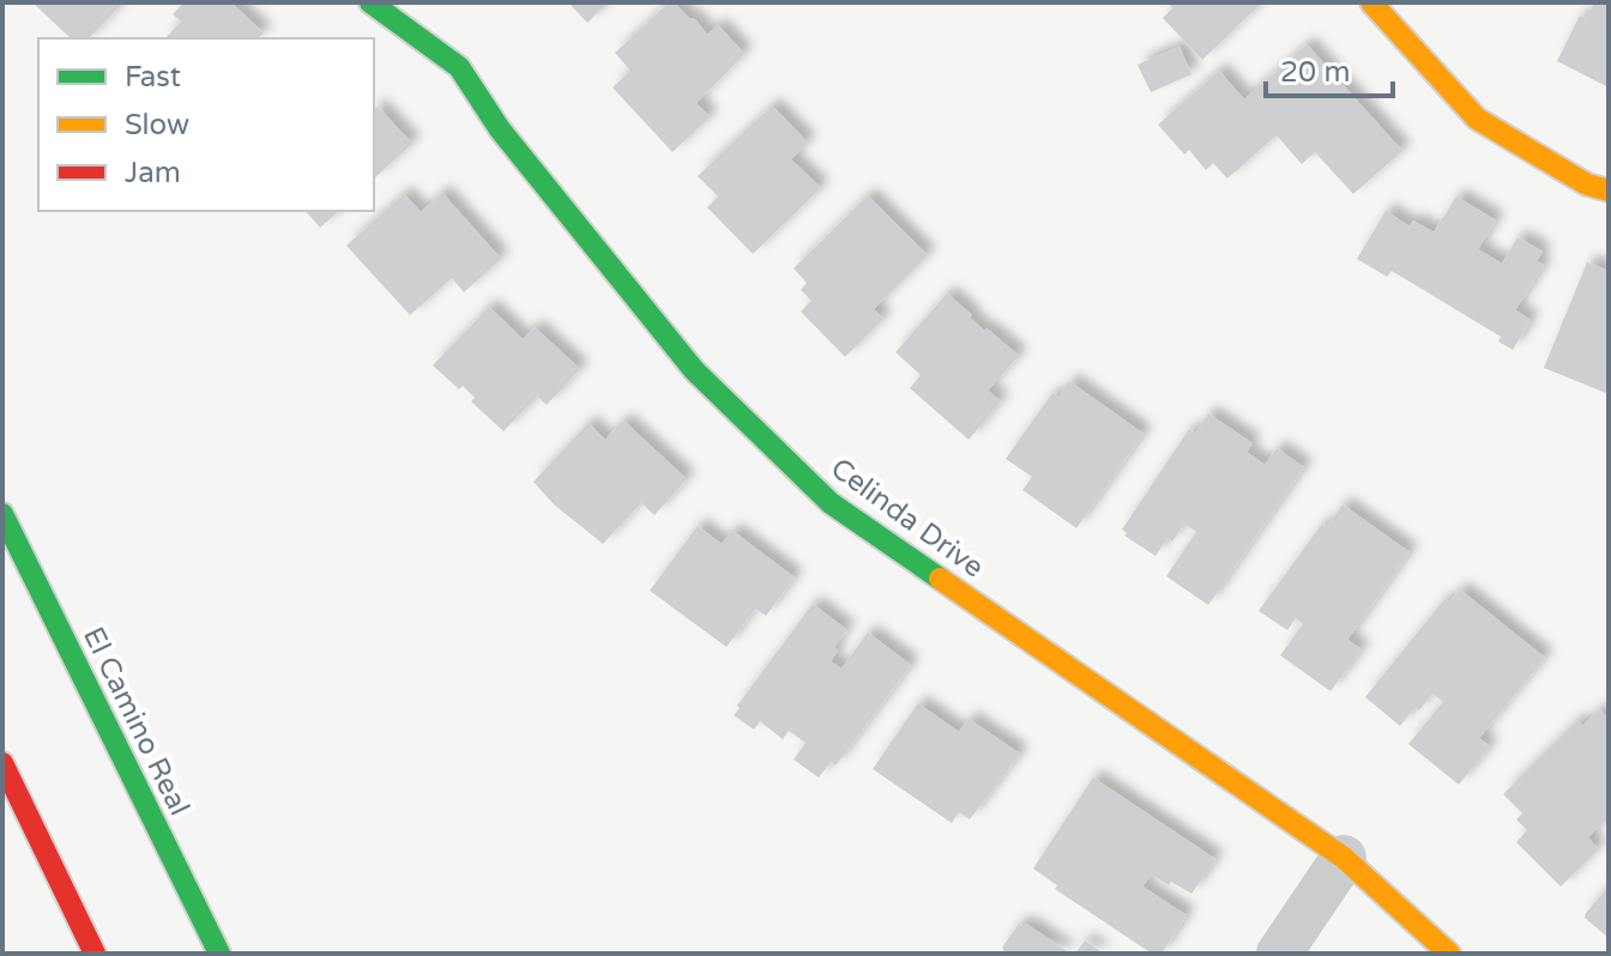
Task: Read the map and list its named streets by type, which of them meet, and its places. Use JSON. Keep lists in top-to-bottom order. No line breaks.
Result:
{"streets":{"street":["Celinda Drive","El Camino Real"]},"legend":["Fast","Slow","Jam"],"scale_bar":"20 m"}
